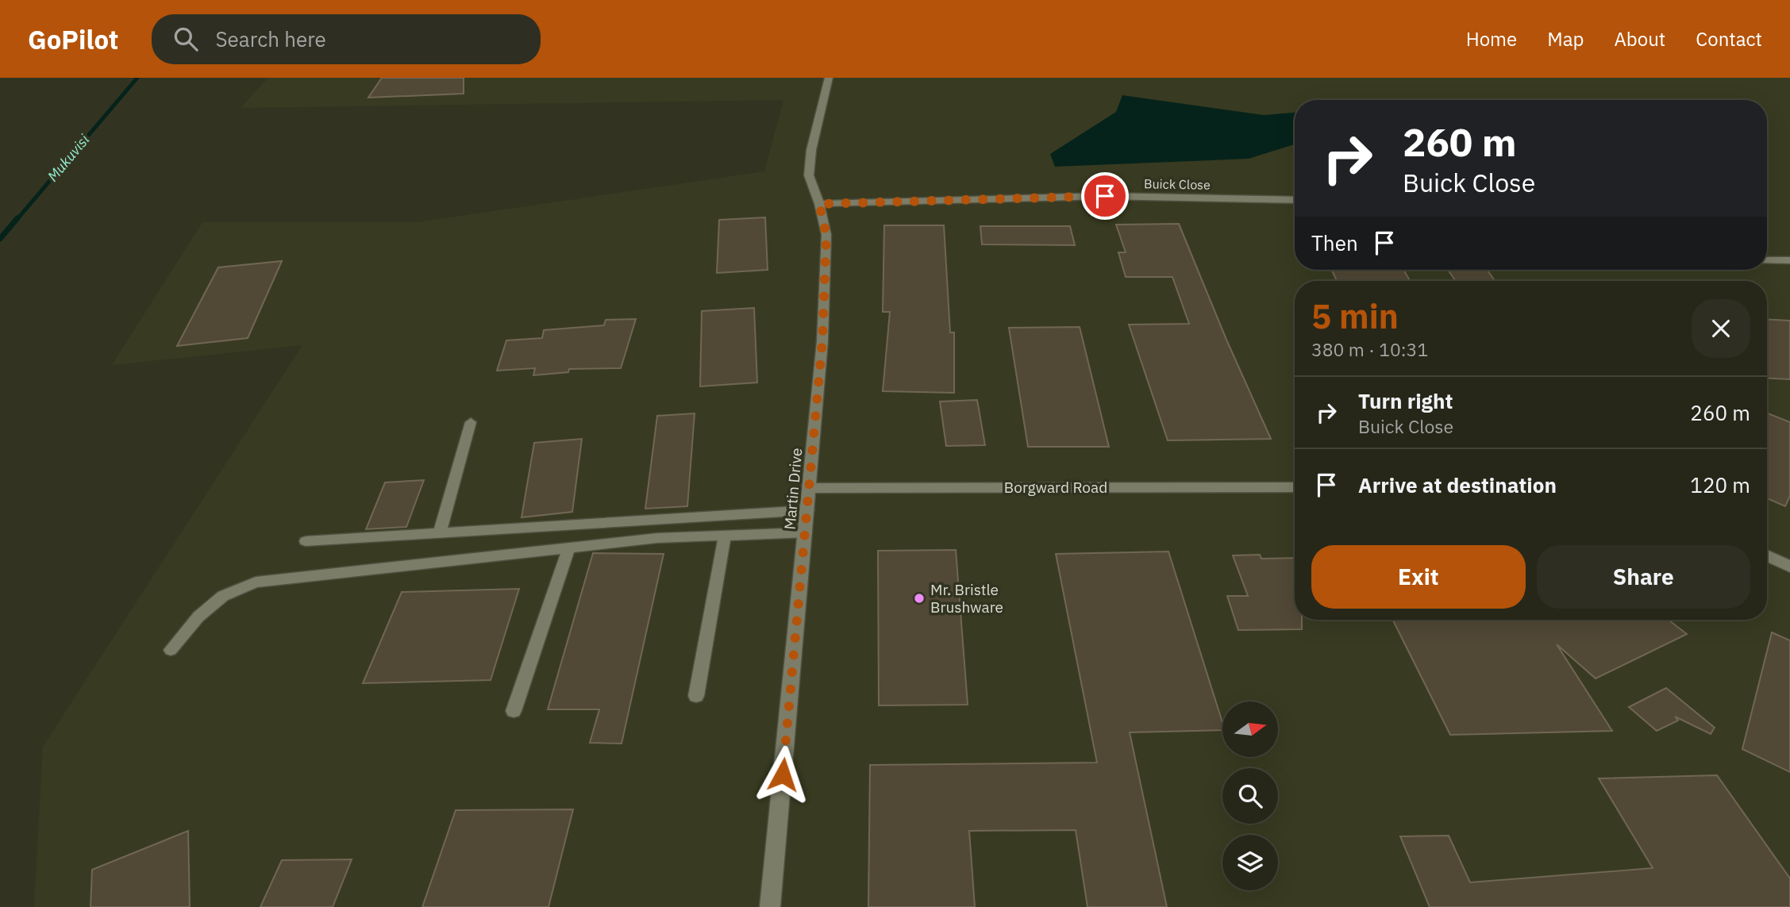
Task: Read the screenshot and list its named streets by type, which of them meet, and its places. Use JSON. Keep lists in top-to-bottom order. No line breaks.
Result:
{"streets":{"street":["Buick Close","Borgward Road","Martin Drive"]},"crossings":[["Buick Close","Martin Drive"],["Borgward Road","Martin Drive"]],"water":["Mukuvisi"],"places":["Mr. Bristle Brushware"],"north":"right","page":{"header":"GoPilot","search":"Search here","nav":["Home","Map","About","Contact"],"turn":["260 m","Buick Close"],"then":"Then","heading":["5 min","380 m · 10:31"],"list":[{"name":"Turn right","note":"Buick Close","value":"260 m"},{"name":"Arrive at destination","value":"120 m"}],"buttons":["Exit","Share"]}}
